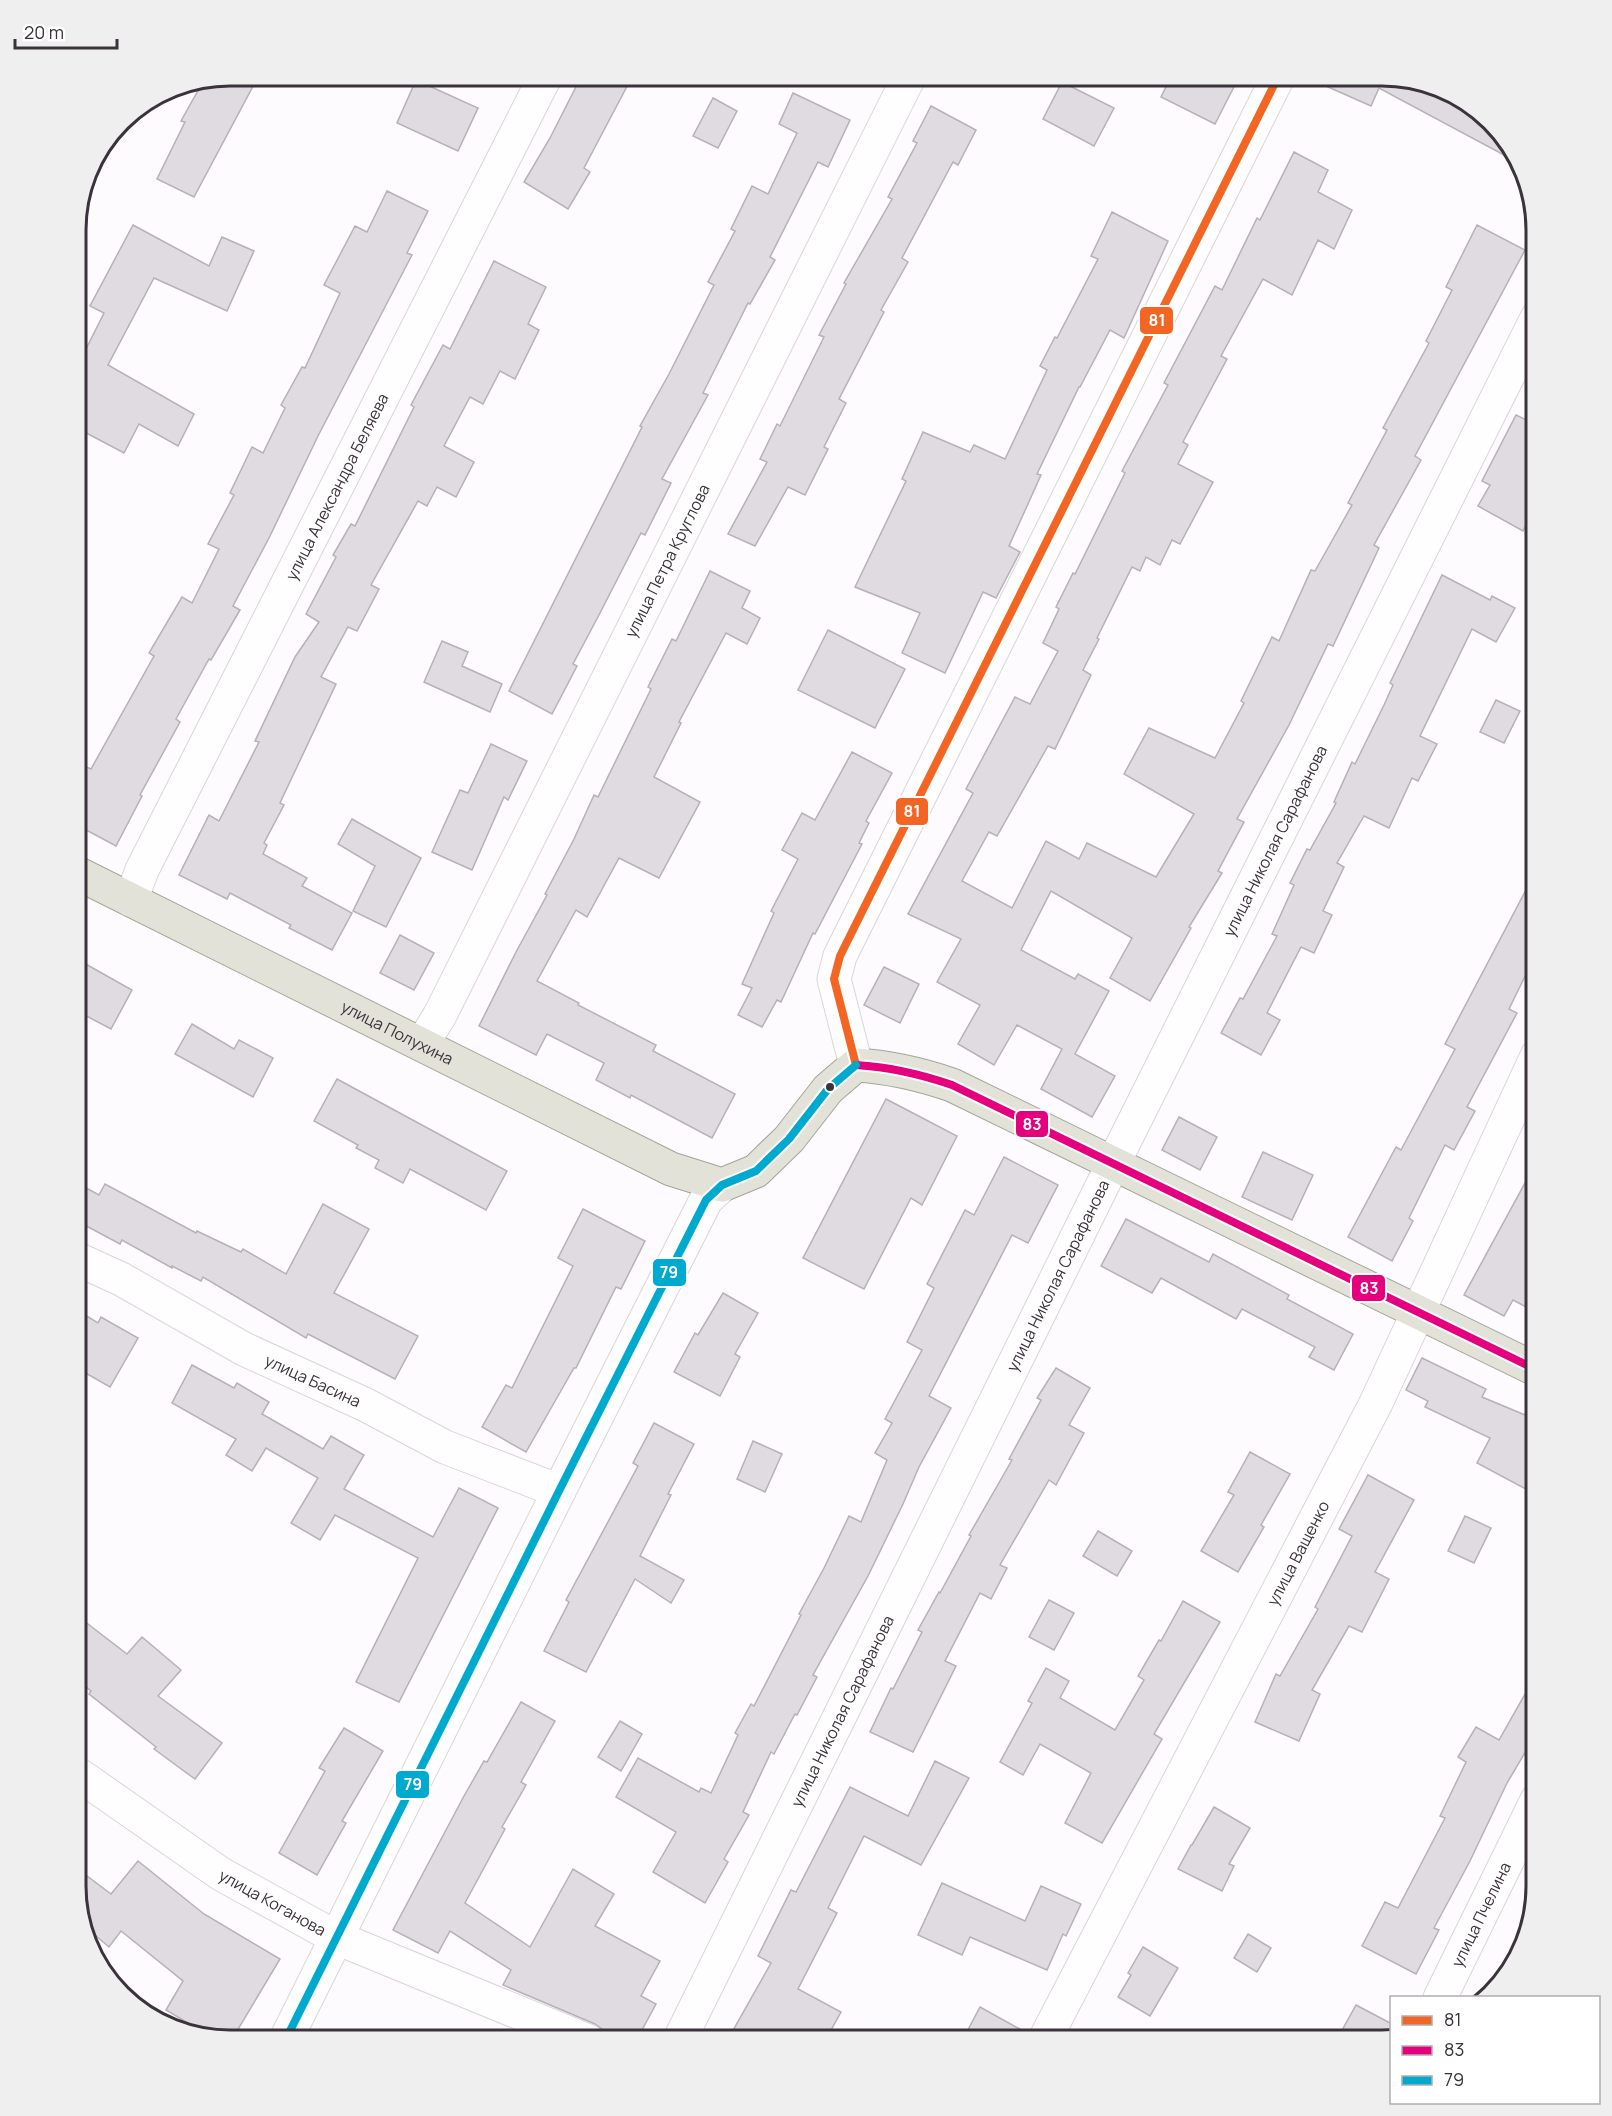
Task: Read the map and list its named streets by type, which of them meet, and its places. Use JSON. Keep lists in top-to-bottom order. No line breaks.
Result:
{"streets":{"main road":["улица Полухина"],"street":["улица Александра Беляева","улица Петра Круглова","улица Николая Сарафанова","улица Басина","улица Ващенко","улица Коганова","улица Пчелина"]},"crossings":[["улица Александра Беляева","улица Полухина"],["улица Петра Круглова","улица Полухина"]],"lines":["transit line 81","transit line 83","transit line 79"],"legend":["81","83","79"],"scale_bar":"20 m"}
